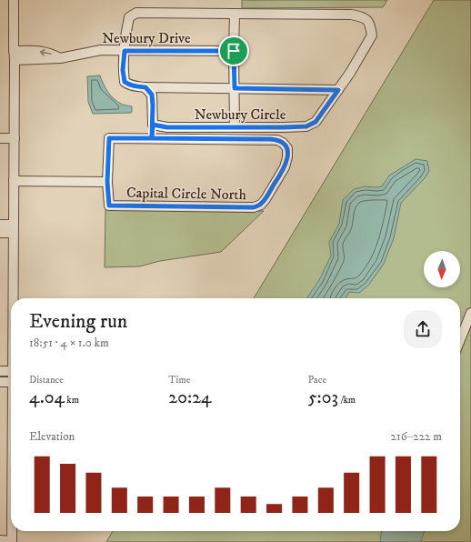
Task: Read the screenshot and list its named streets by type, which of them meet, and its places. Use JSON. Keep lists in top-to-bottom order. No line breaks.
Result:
{"streets":{"street":["Newbury Drive","Newbury Circle","Capital Circle North"]},"north":"bottom","page":{"heading":["Evening run","18:51 · 4 × 1.0 km"],"stats":[["Distance","4.04 km"],["Time","20:24"],["Pace","5:03 /km"]],"chart":["Elevation","216–222 m"]}}
